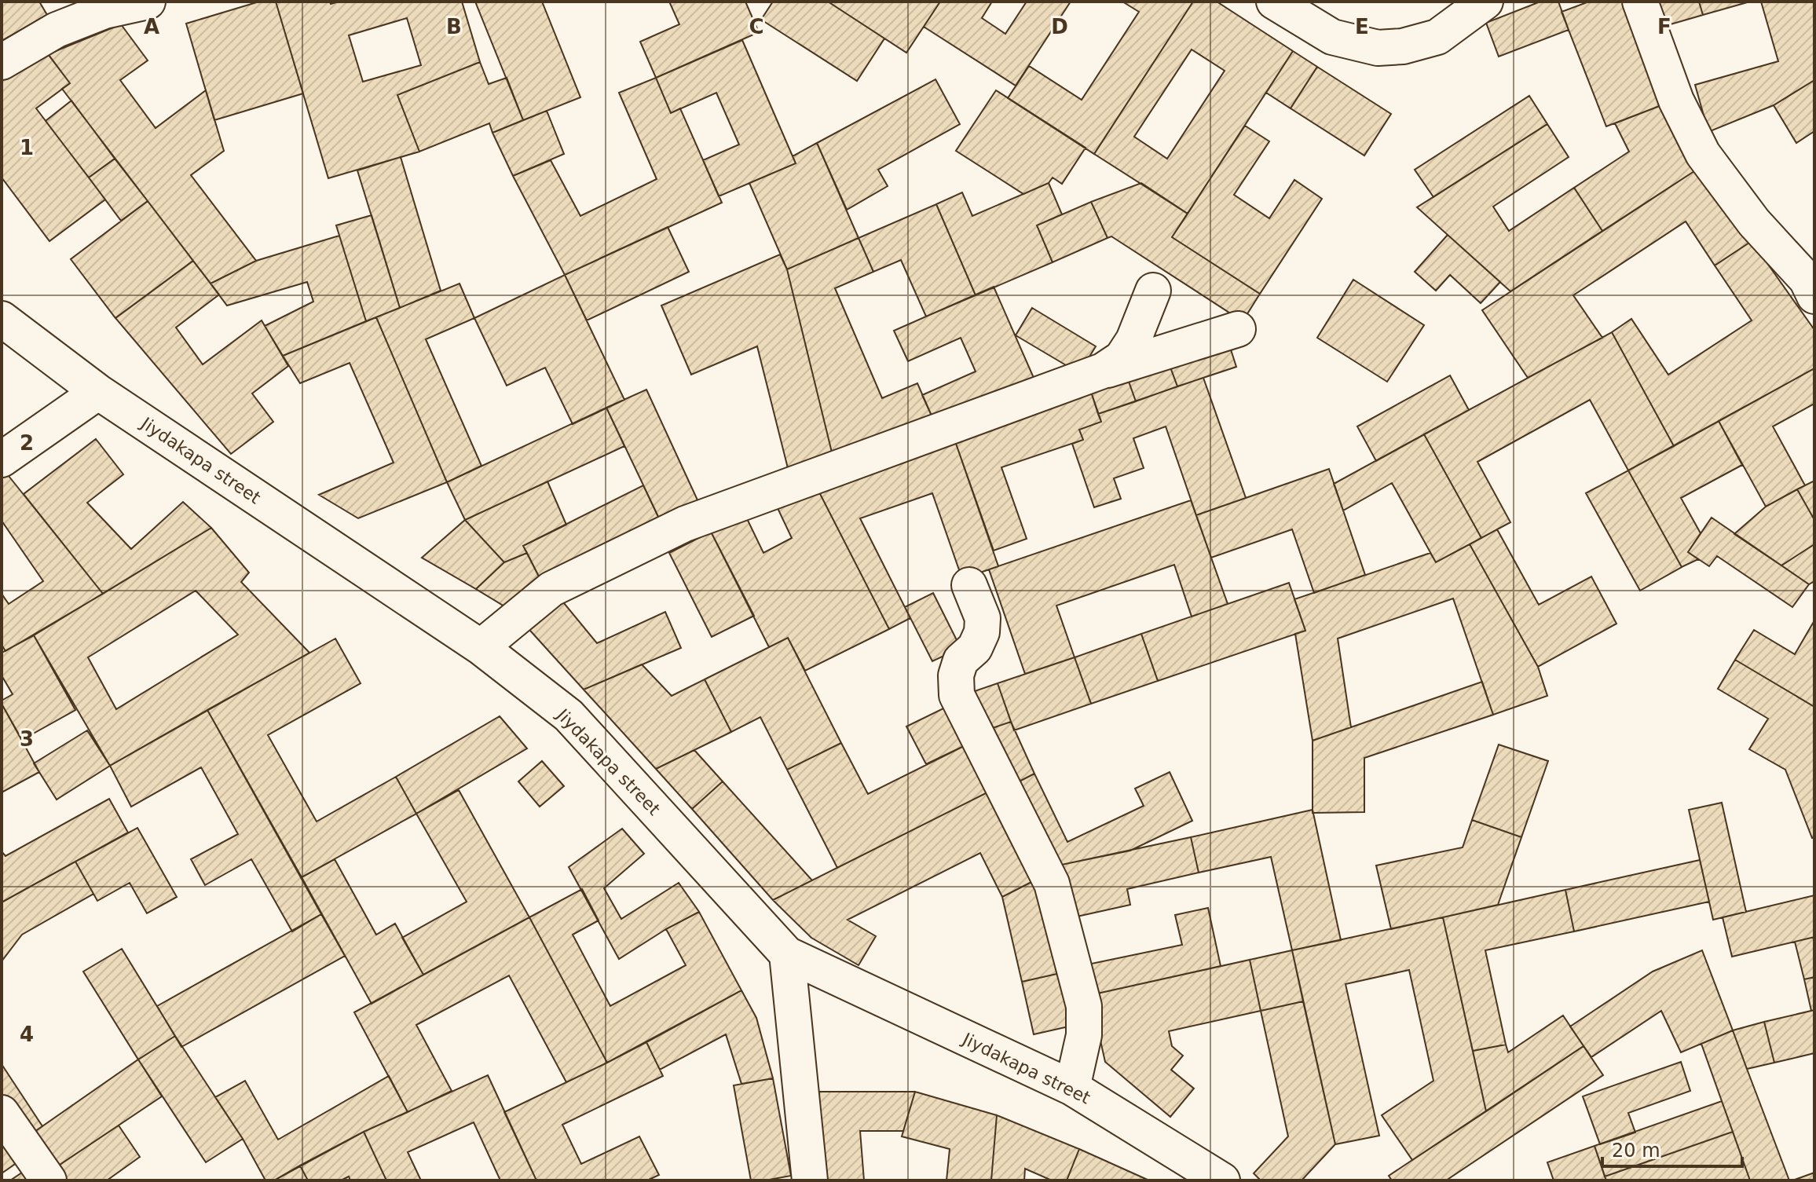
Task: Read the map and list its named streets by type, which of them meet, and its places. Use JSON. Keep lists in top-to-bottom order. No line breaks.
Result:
{"streets":{"street":["Jiydakapa street"]},"scale_bar":"20 m","grid":{"columns":["A","B","C","D","E","F"],"rows":["1","2","3","4"]}}
